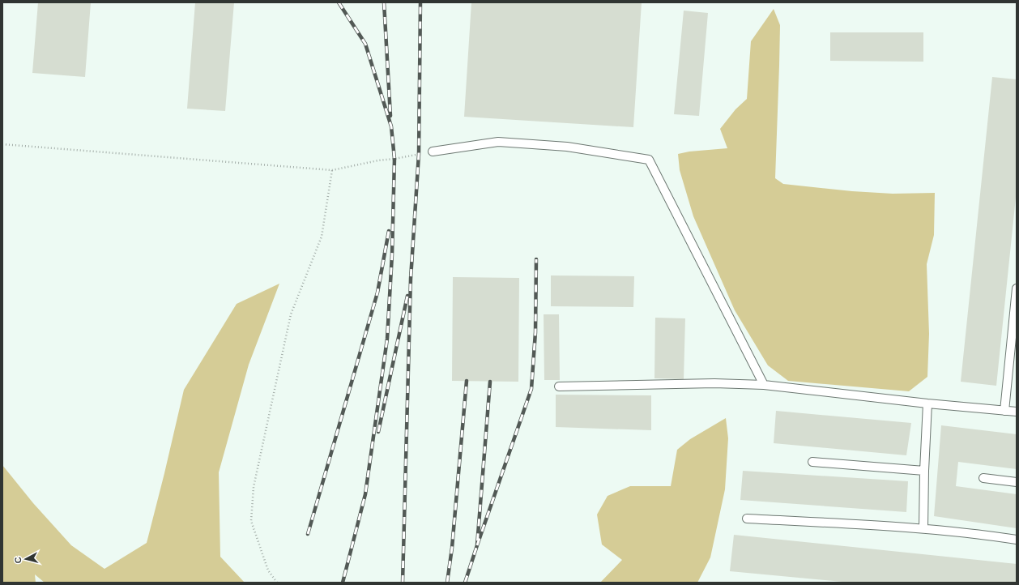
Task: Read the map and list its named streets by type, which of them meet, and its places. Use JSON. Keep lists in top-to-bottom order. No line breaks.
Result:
{"north":"left"}
